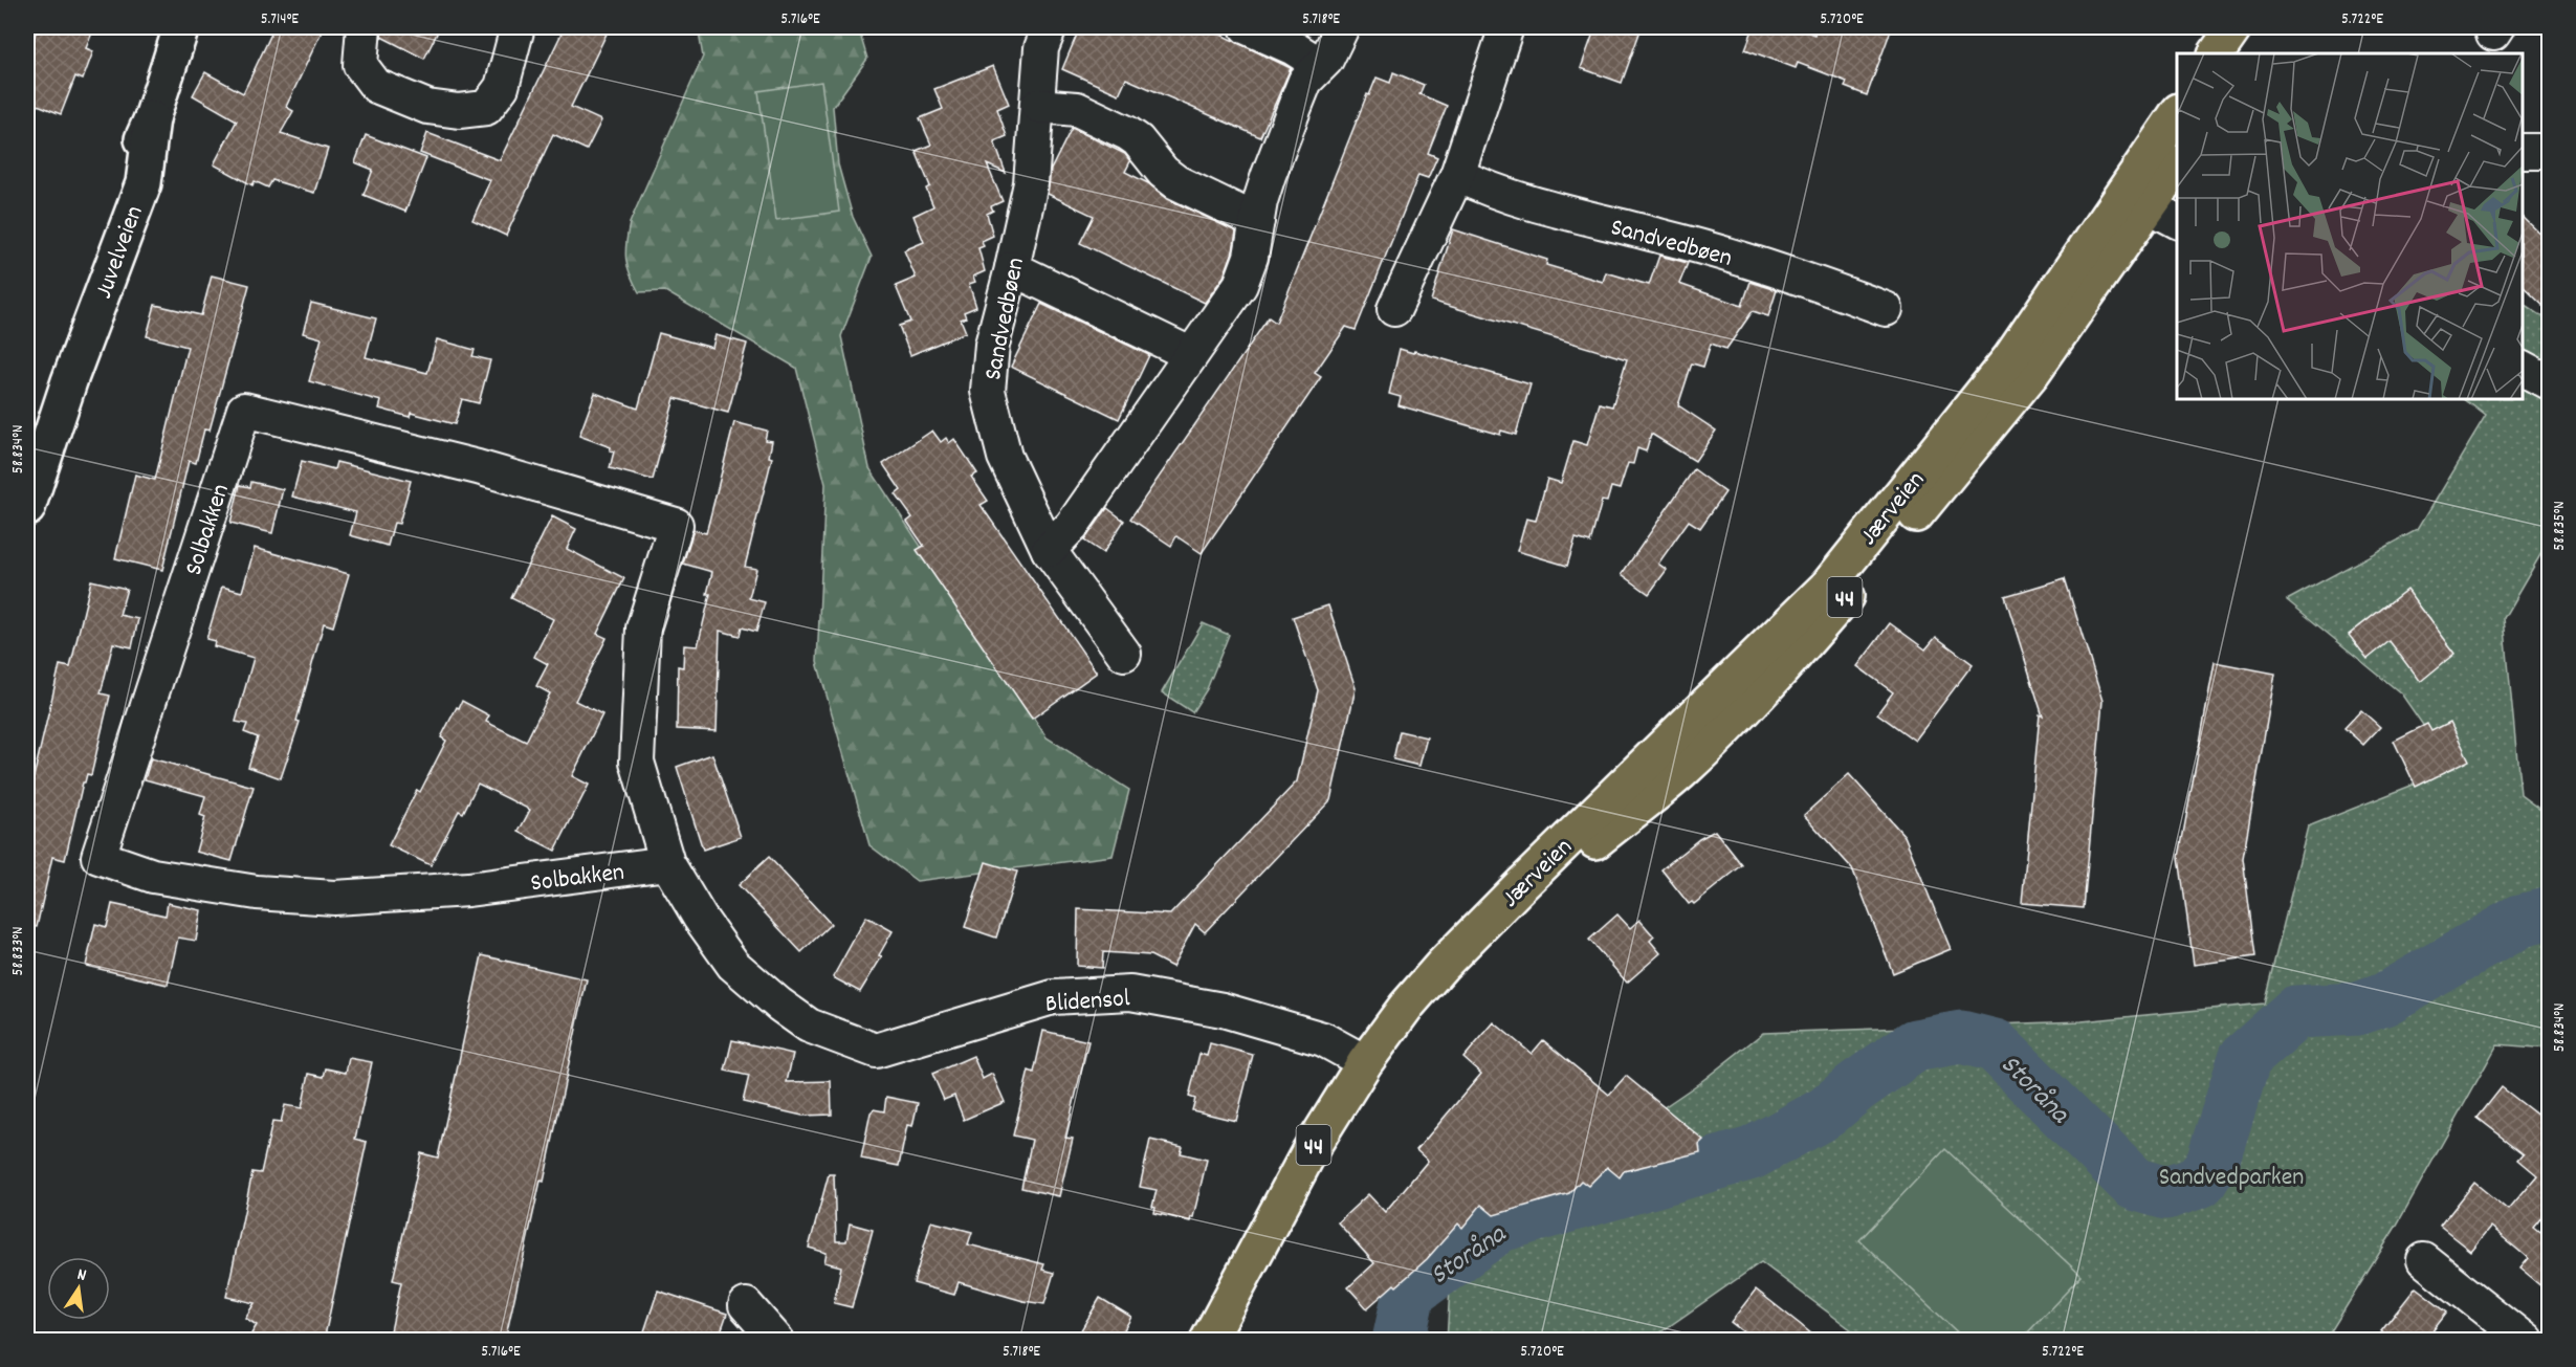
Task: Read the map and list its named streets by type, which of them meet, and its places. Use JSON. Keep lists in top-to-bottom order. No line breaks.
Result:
{"streets":{"main road":["Jærveien","44"],"street":["Sandvedbøen","Juvelveien","Solbakken","Blidensol"]},"crossings":[["Jærveien","Blidensol"],["Solbakken","Blidensol"]],"water":["Storåna"],"parks":["Sandvedparken"],"north":"top","coordinates":["5.714°E","5.716°E","5.718°E","5.720°E","5.722°E","58.834°N","58.835°N","58.833°N"]}
